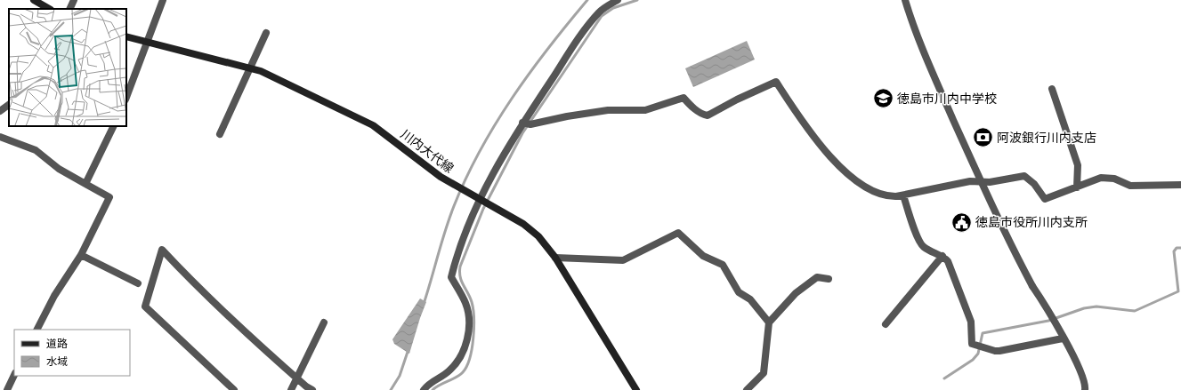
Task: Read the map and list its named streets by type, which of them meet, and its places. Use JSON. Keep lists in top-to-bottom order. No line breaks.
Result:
{"streets":{"main road":["川内大代線"]},"places":{"school or university":["徳島市川内中学校"],"bank":["阿波銀行川内支店"],"public building":["徳島市役所川内支所"]},"legend":["道路","水域"]}
